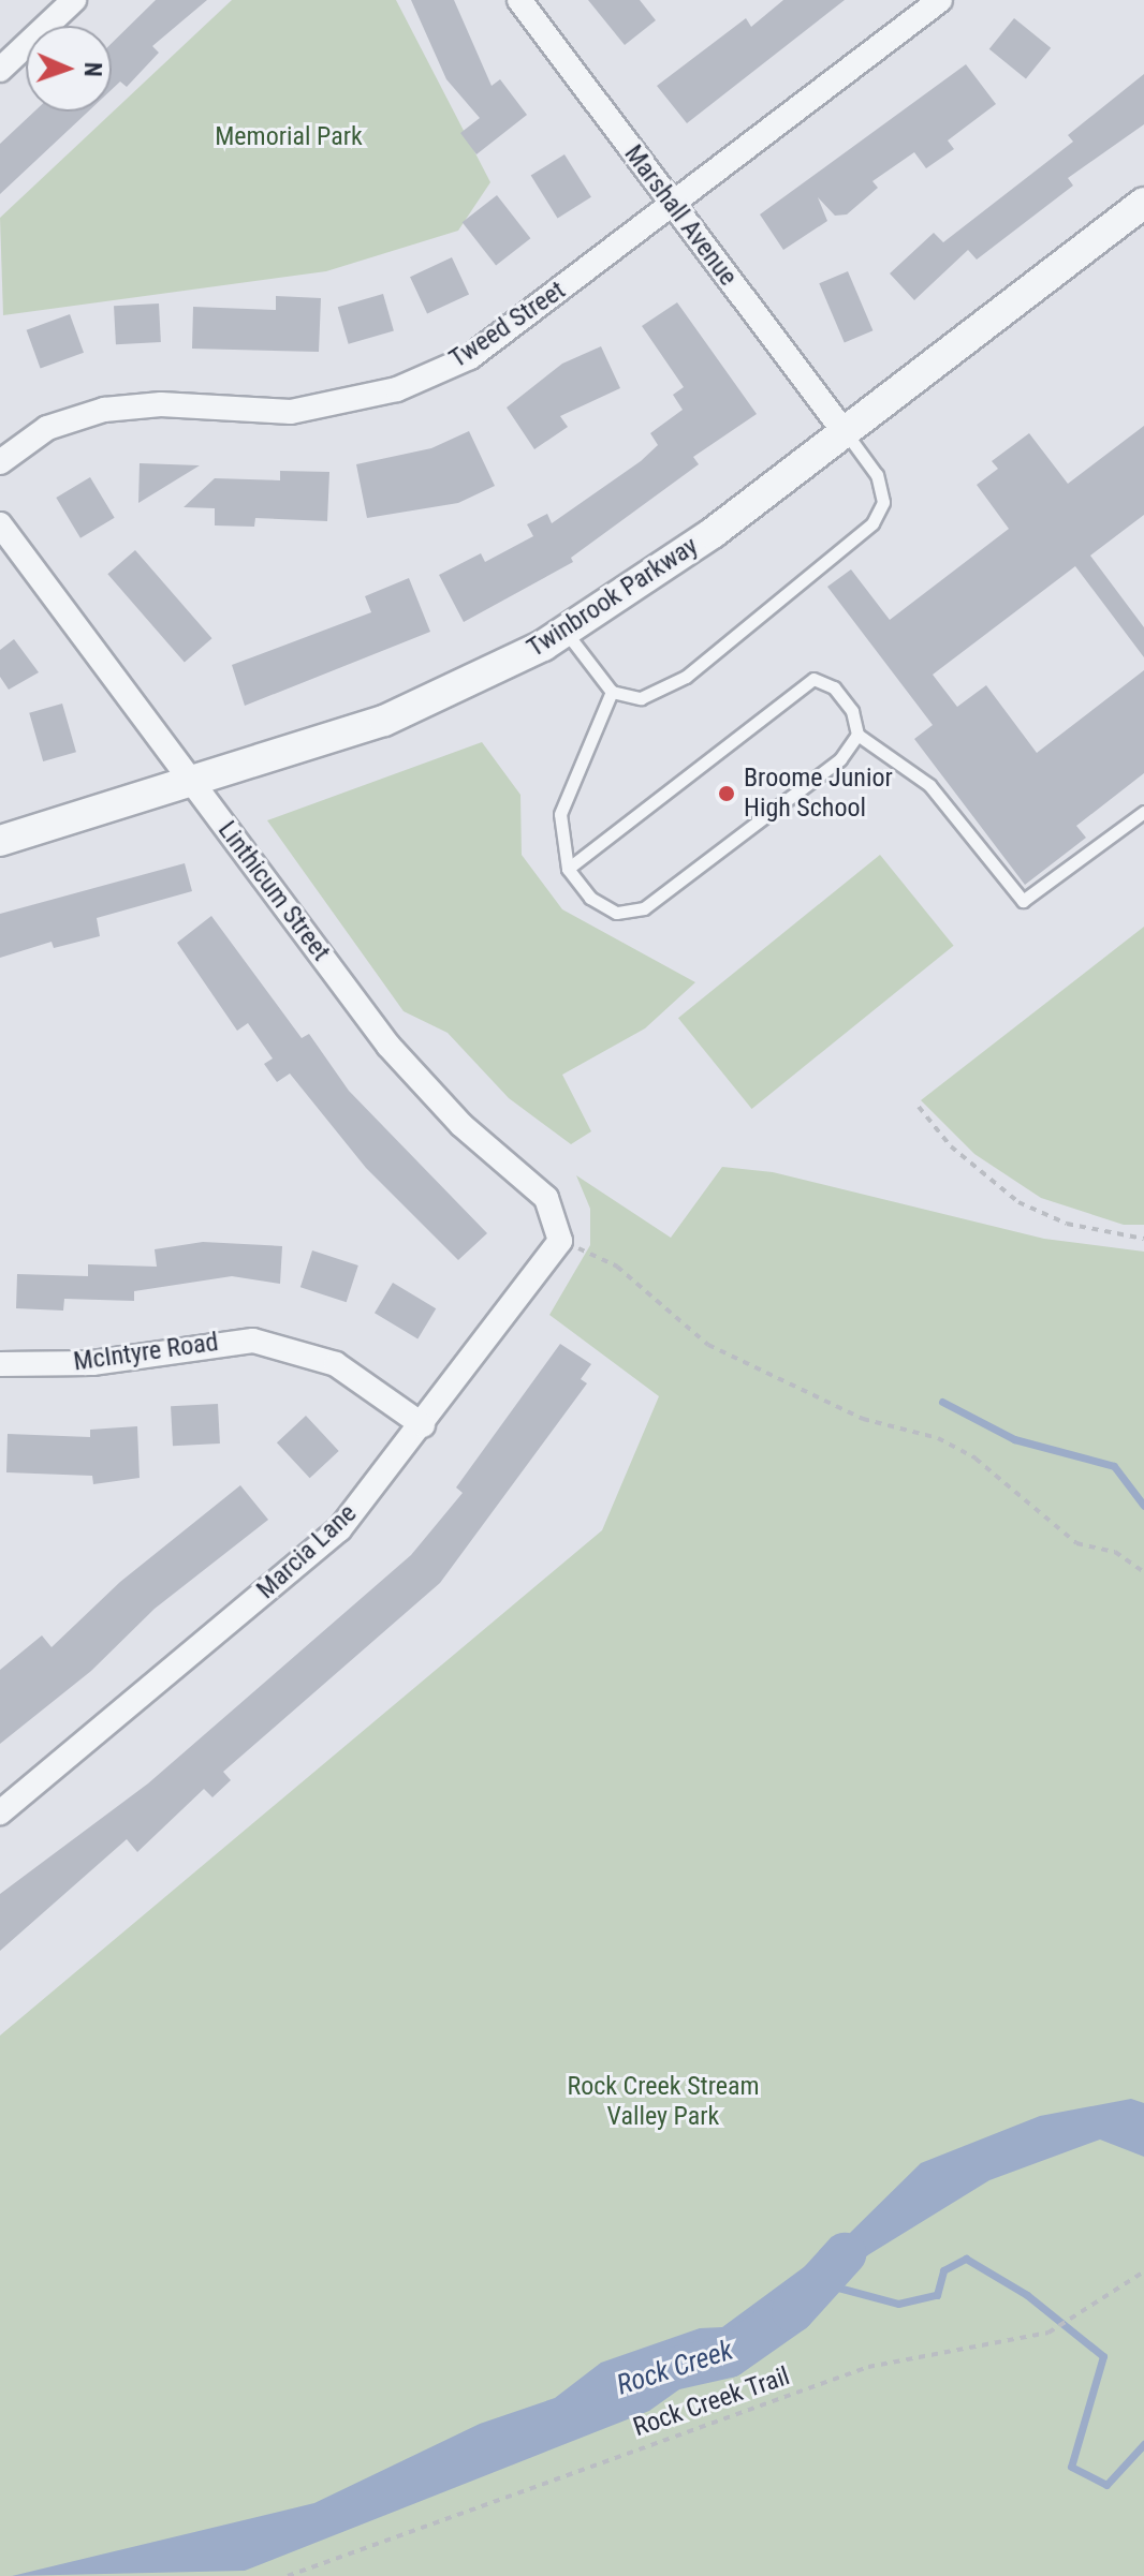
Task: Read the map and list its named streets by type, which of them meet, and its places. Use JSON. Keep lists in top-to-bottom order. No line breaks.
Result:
{"streets":{"street":["Marshall Avenue","Tweed Street","Twinbrook Parkway","Linthicum Street","McIntyre Road","Marcia Lane"],"path":["Rock Creek Trail"]},"crossings":[["Marshall Avenue","Tweed Street"],["Marshall Avenue","Twinbrook Parkway"],["Twinbrook Parkway","Linthicum Street"],["Linthicum Street","Marcia Lane"],["McIntyre Road","Marcia Lane"]],"water":["Rock Creek"],"parks":["Memorial Park","Rock Creek Stream Valley Park"],"places":["Broome Junior High School"],"north":"right"}
